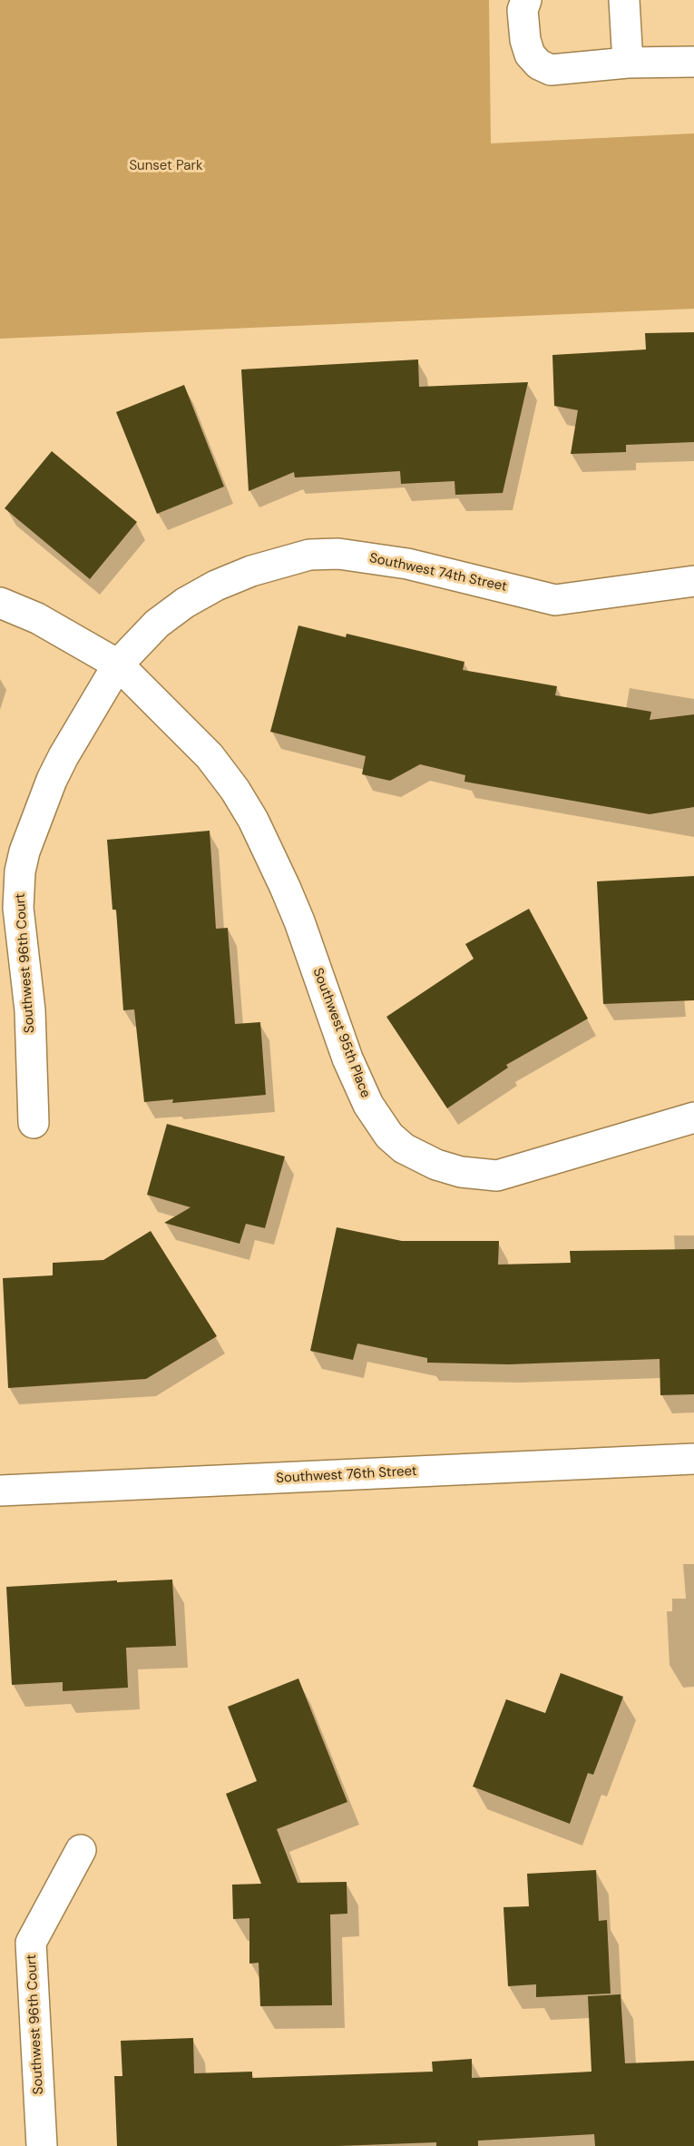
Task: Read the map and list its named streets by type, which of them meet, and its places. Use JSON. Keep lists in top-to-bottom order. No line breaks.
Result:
{"streets":{"street":["Southwest 74th Street","Southwest 96th Court","Southwest 95th Place","Southwest 76th Street"]},"crossings":[["Southwest 74th Street","Southwest 96th Court"],["Southwest 74th Street","Southwest 95th Place"],["Southwest 96th Court","Southwest 95th Place"]],"parks":["Sunset Park"]}
